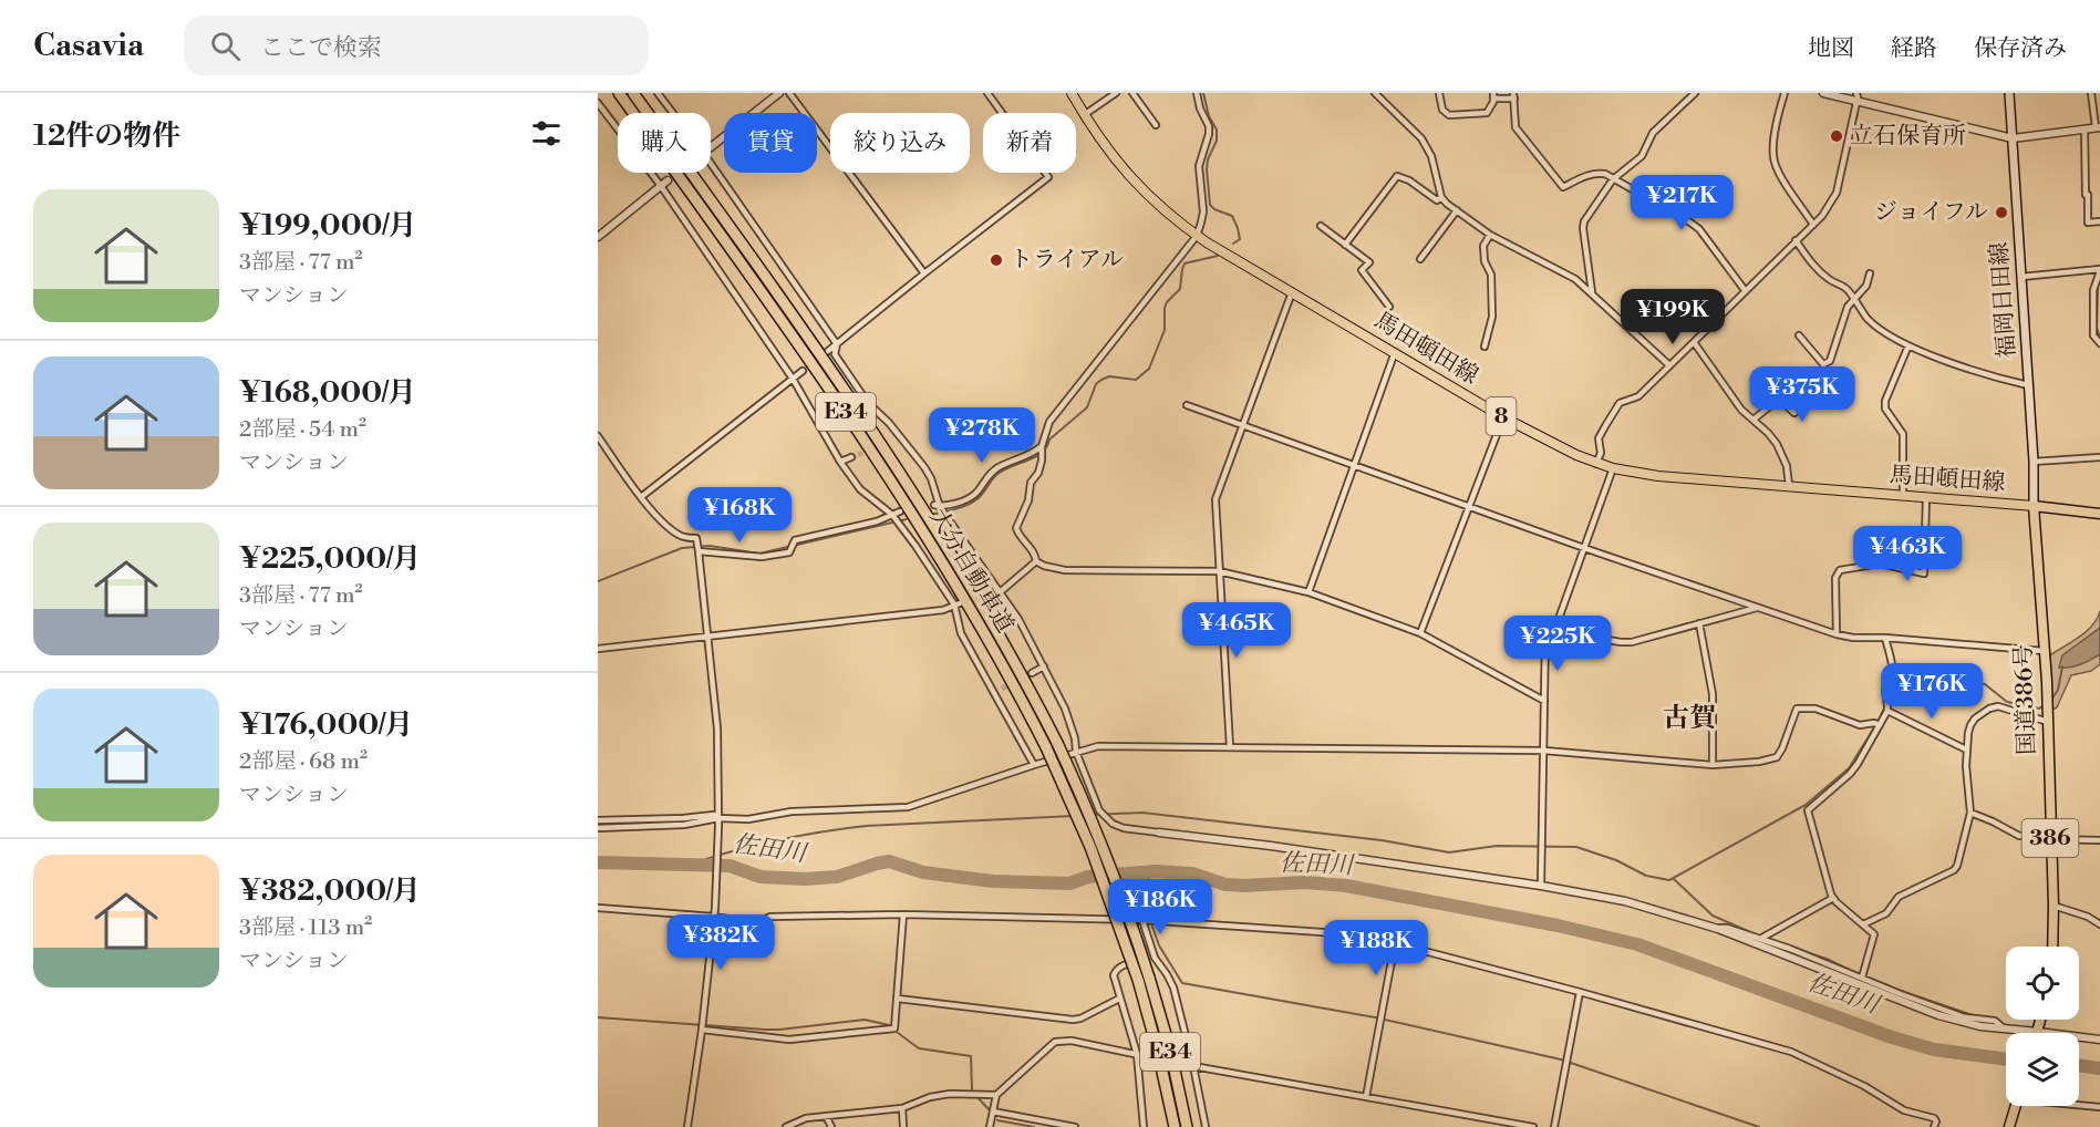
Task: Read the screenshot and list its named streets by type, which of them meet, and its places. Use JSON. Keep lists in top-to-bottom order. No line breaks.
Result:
{"streets":{"highway":["E34","大分自動車道","国道386号","386"],"main road":["福岡日田線","馬田頓田線","8"]},"crossings":[["福岡日田線","馬田頓田線"],["福岡日田線","国道386号"],["馬田頓田線","国道386号"]],"districts":["古賀"],"water":["佐田川"],"places":["立石保育所","ジョイフル","トライアル"],"page":{"header":"Casavia","search":"ここで検索","nav":["地図","経路","保存済み"],"heading":"12件の物件","chip":["購入","賃貸","絞り込み","新着"],"list":[{"name":"¥199,000/月","note":"3部屋 · 77 m² · マンション"},{"name":"¥168,000/月","note":"2部屋 · 54 m² · マンション"},{"name":"¥225,000/月","note":"3部屋 · 77 m² · マンション"},{"name":"¥176,000/月","note":"2部屋 · 68 m² · マンション"},{"name":"¥382,000/月","note":"3部屋 · 113 m² · マンション"}],"price":["¥217K","¥199K","¥375K","¥278K","¥168K","¥463K","¥465K","¥225K","¥176K","¥186K","¥382K","¥188K"]}}
